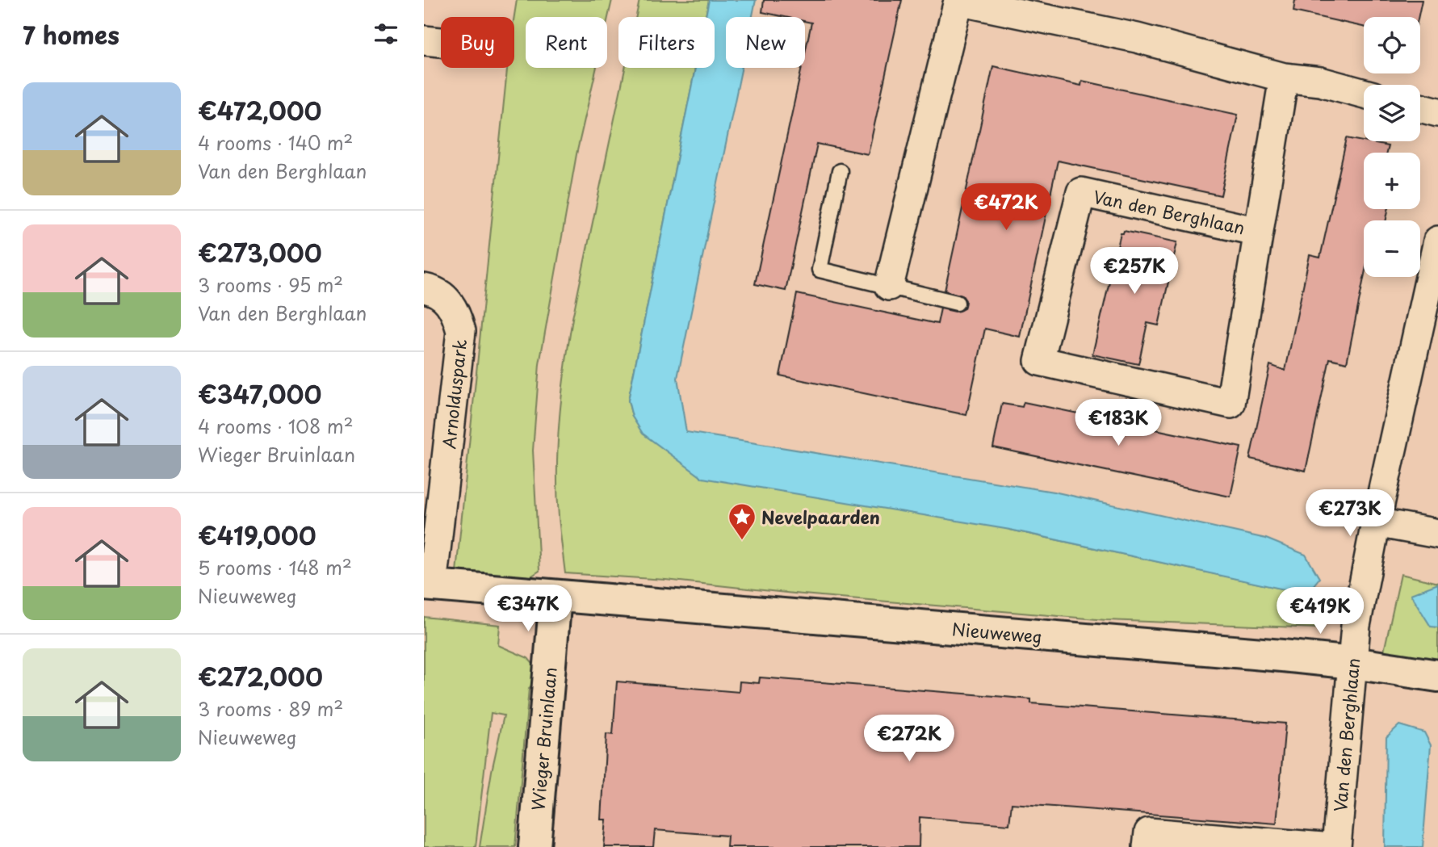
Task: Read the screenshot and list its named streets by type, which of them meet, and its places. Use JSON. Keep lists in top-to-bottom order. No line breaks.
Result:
{"streets":{"street":["Van den Berghlaan","Arnolduspark","Nieuweweg","Wieger Bruinlaan"]},"crossings":[["Van den Berghlaan","Nieuweweg"],["Arnolduspark","Nieuweweg"],["Arnolduspark","Wieger Bruinlaan"],["Nieuweweg","Wieger Bruinlaan"]],"places":{"place":["Nevelpaarden"]},"page":{"heading":"7 homes","map_buttons":["+","−"],"chip":["Buy","Rent","Filters","New"],"list":[{"name":"€472,000","note":"4 rooms · 140 m² · Van den Berghlaan"},{"name":"€273,000","note":"3 rooms · 95 m² · Van den Berghlaan"},{"name":"€347,000","note":"4 rooms · 108 m² · Wieger Bruinlaan"},{"name":"€419,000","note":"5 rooms · 148 m² · Nieuweweg"},{"name":"€272,000","note":"3 rooms · 89 m² · Nieuweweg"}],"price":["€472K","€257K","€183K","€273K","€347K","€419K","€272K"]}}
